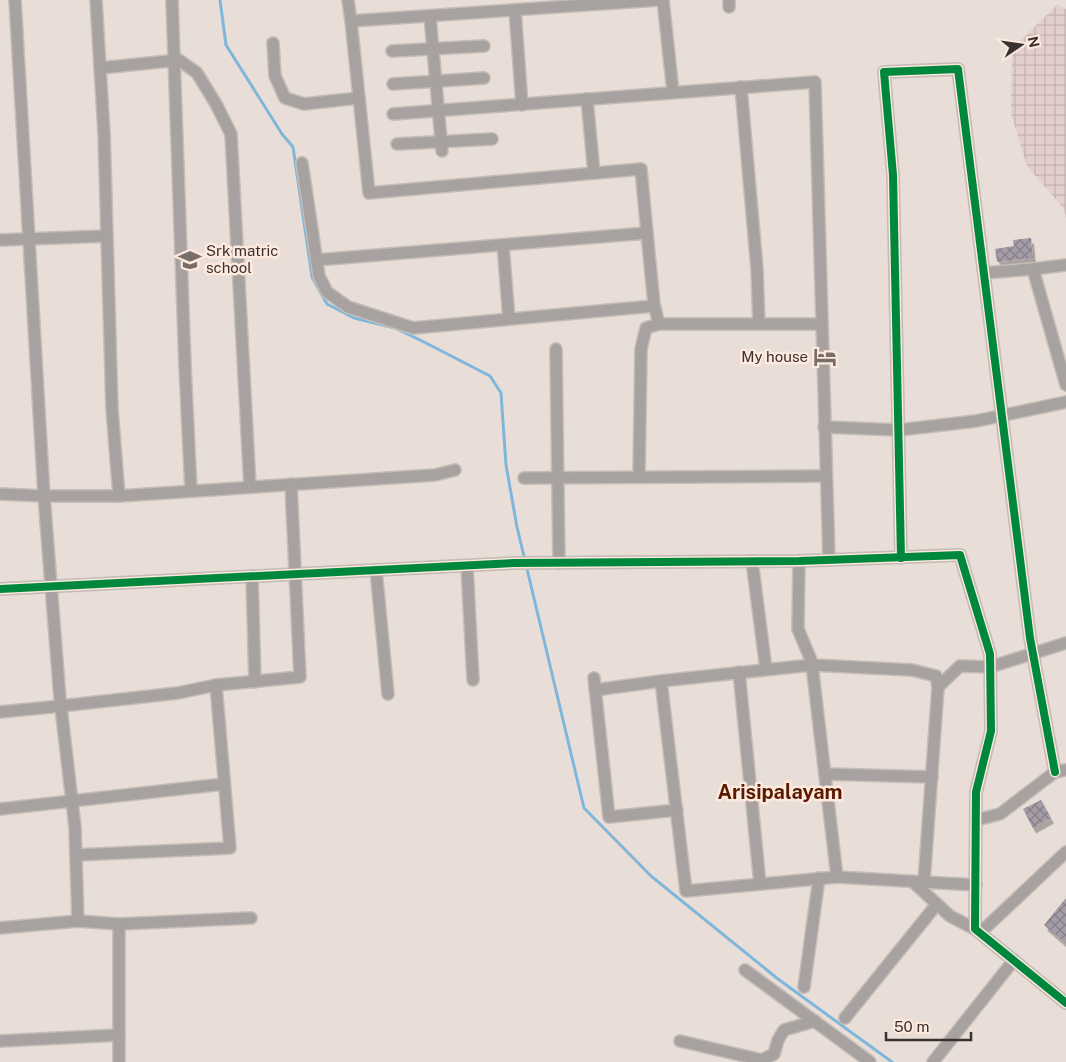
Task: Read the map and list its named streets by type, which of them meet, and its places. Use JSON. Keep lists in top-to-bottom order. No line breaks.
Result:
{"districts":["Arisipalayam"],"places":{"school or university":["Srk matric school"],"hotel":["My house"]},"scale_bar":"50 m","north":"right"}
